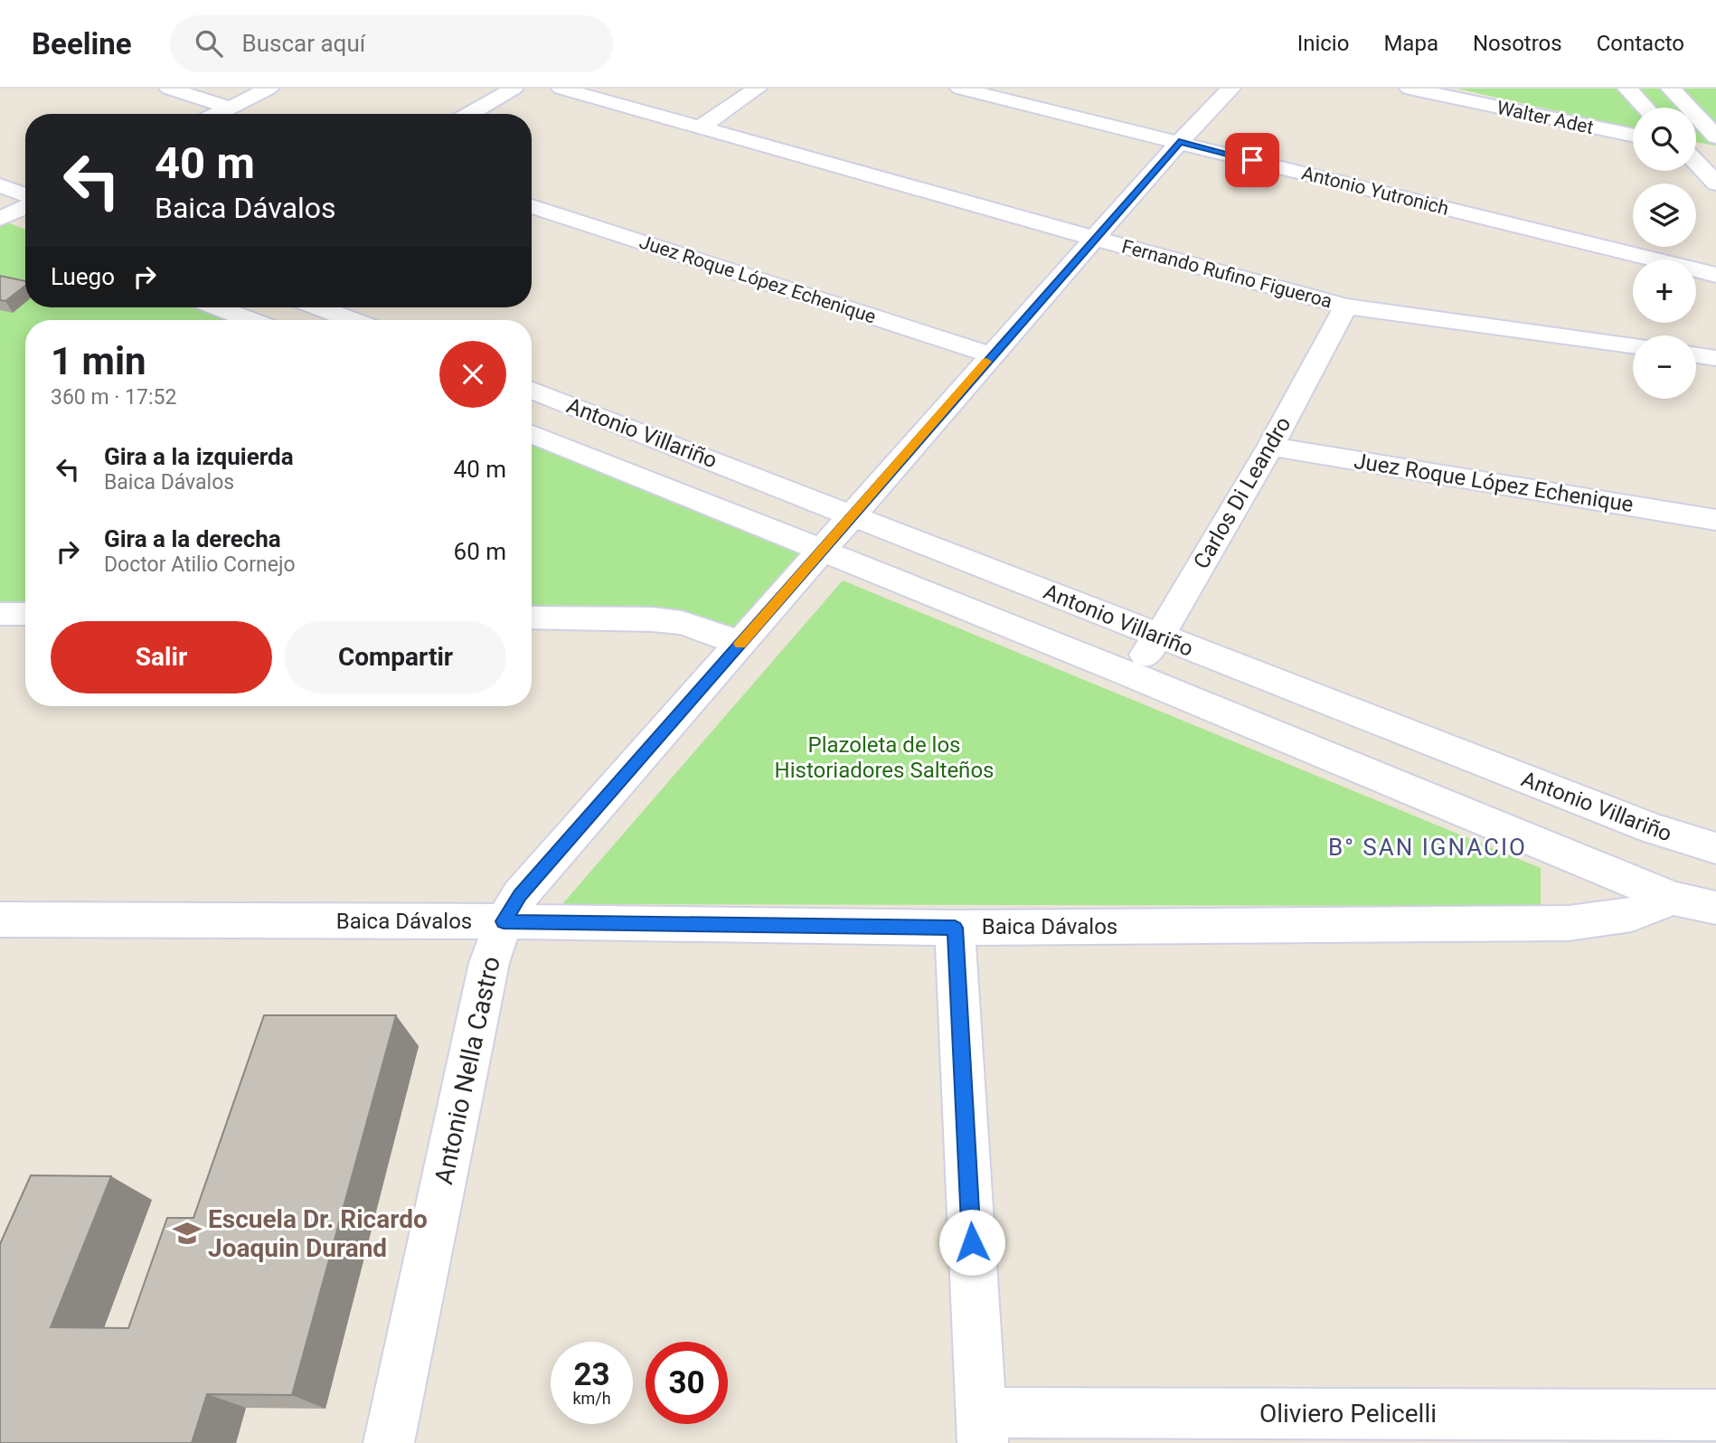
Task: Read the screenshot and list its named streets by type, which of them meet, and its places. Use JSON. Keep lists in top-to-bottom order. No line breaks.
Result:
{"streets":{"street":["Walter Adet","Antonio Yutronich","Fernando Rufino Figueroa","Juez Roque López Echenique","Antonio Villariño","Carlos Di Leandro","Baica Dávalos","Antonio Nella Castro","Oliviero Pelicelli"]},"crossings":[["Antonio Yutronich","Antonio Nella Castro"],["Fernando Rufino Figueroa","Carlos Di Leandro"],["Fernando Rufino Figueroa","Antonio Nella Castro"],["Juez Roque López Echenique","Carlos Di Leandro"],["Juez Roque López Echenique","Antonio Nella Castro"],["Antonio Villariño","Carlos Di Leandro"],["Antonio Villariño","Baica Dávalos"],["Antonio Villariño","Antonio Nella Castro"],["Baica Dávalos","Antonio Nella Castro"]],"districts":["B° SAN IGNACIO"],"parks":["Plazoleta de los Historiadores Salteños"],"places":{"school or university":["Escuela Dr. Ricardo Joaquin Durand"]},"page":{"header":"Beeline","search":"Buscar aquí","nav":["Inicio","Mapa","Nosotros","Contacto"],"map_buttons":["+","−"],"turn":["40 m","Baica Dávalos"],"then":"Luego","heading":["1 min","360 m · 17:52"],"list":[{"name":"Gira a la izquierda","note":"Baica Dávalos","value":"40 m"},{"name":"Gira a la derecha","note":"Doctor Atilio Cornejo","value":"60 m"}],"buttons":["Salir","Compartir"],"speed":"23 km/h","limit":"30"}}
